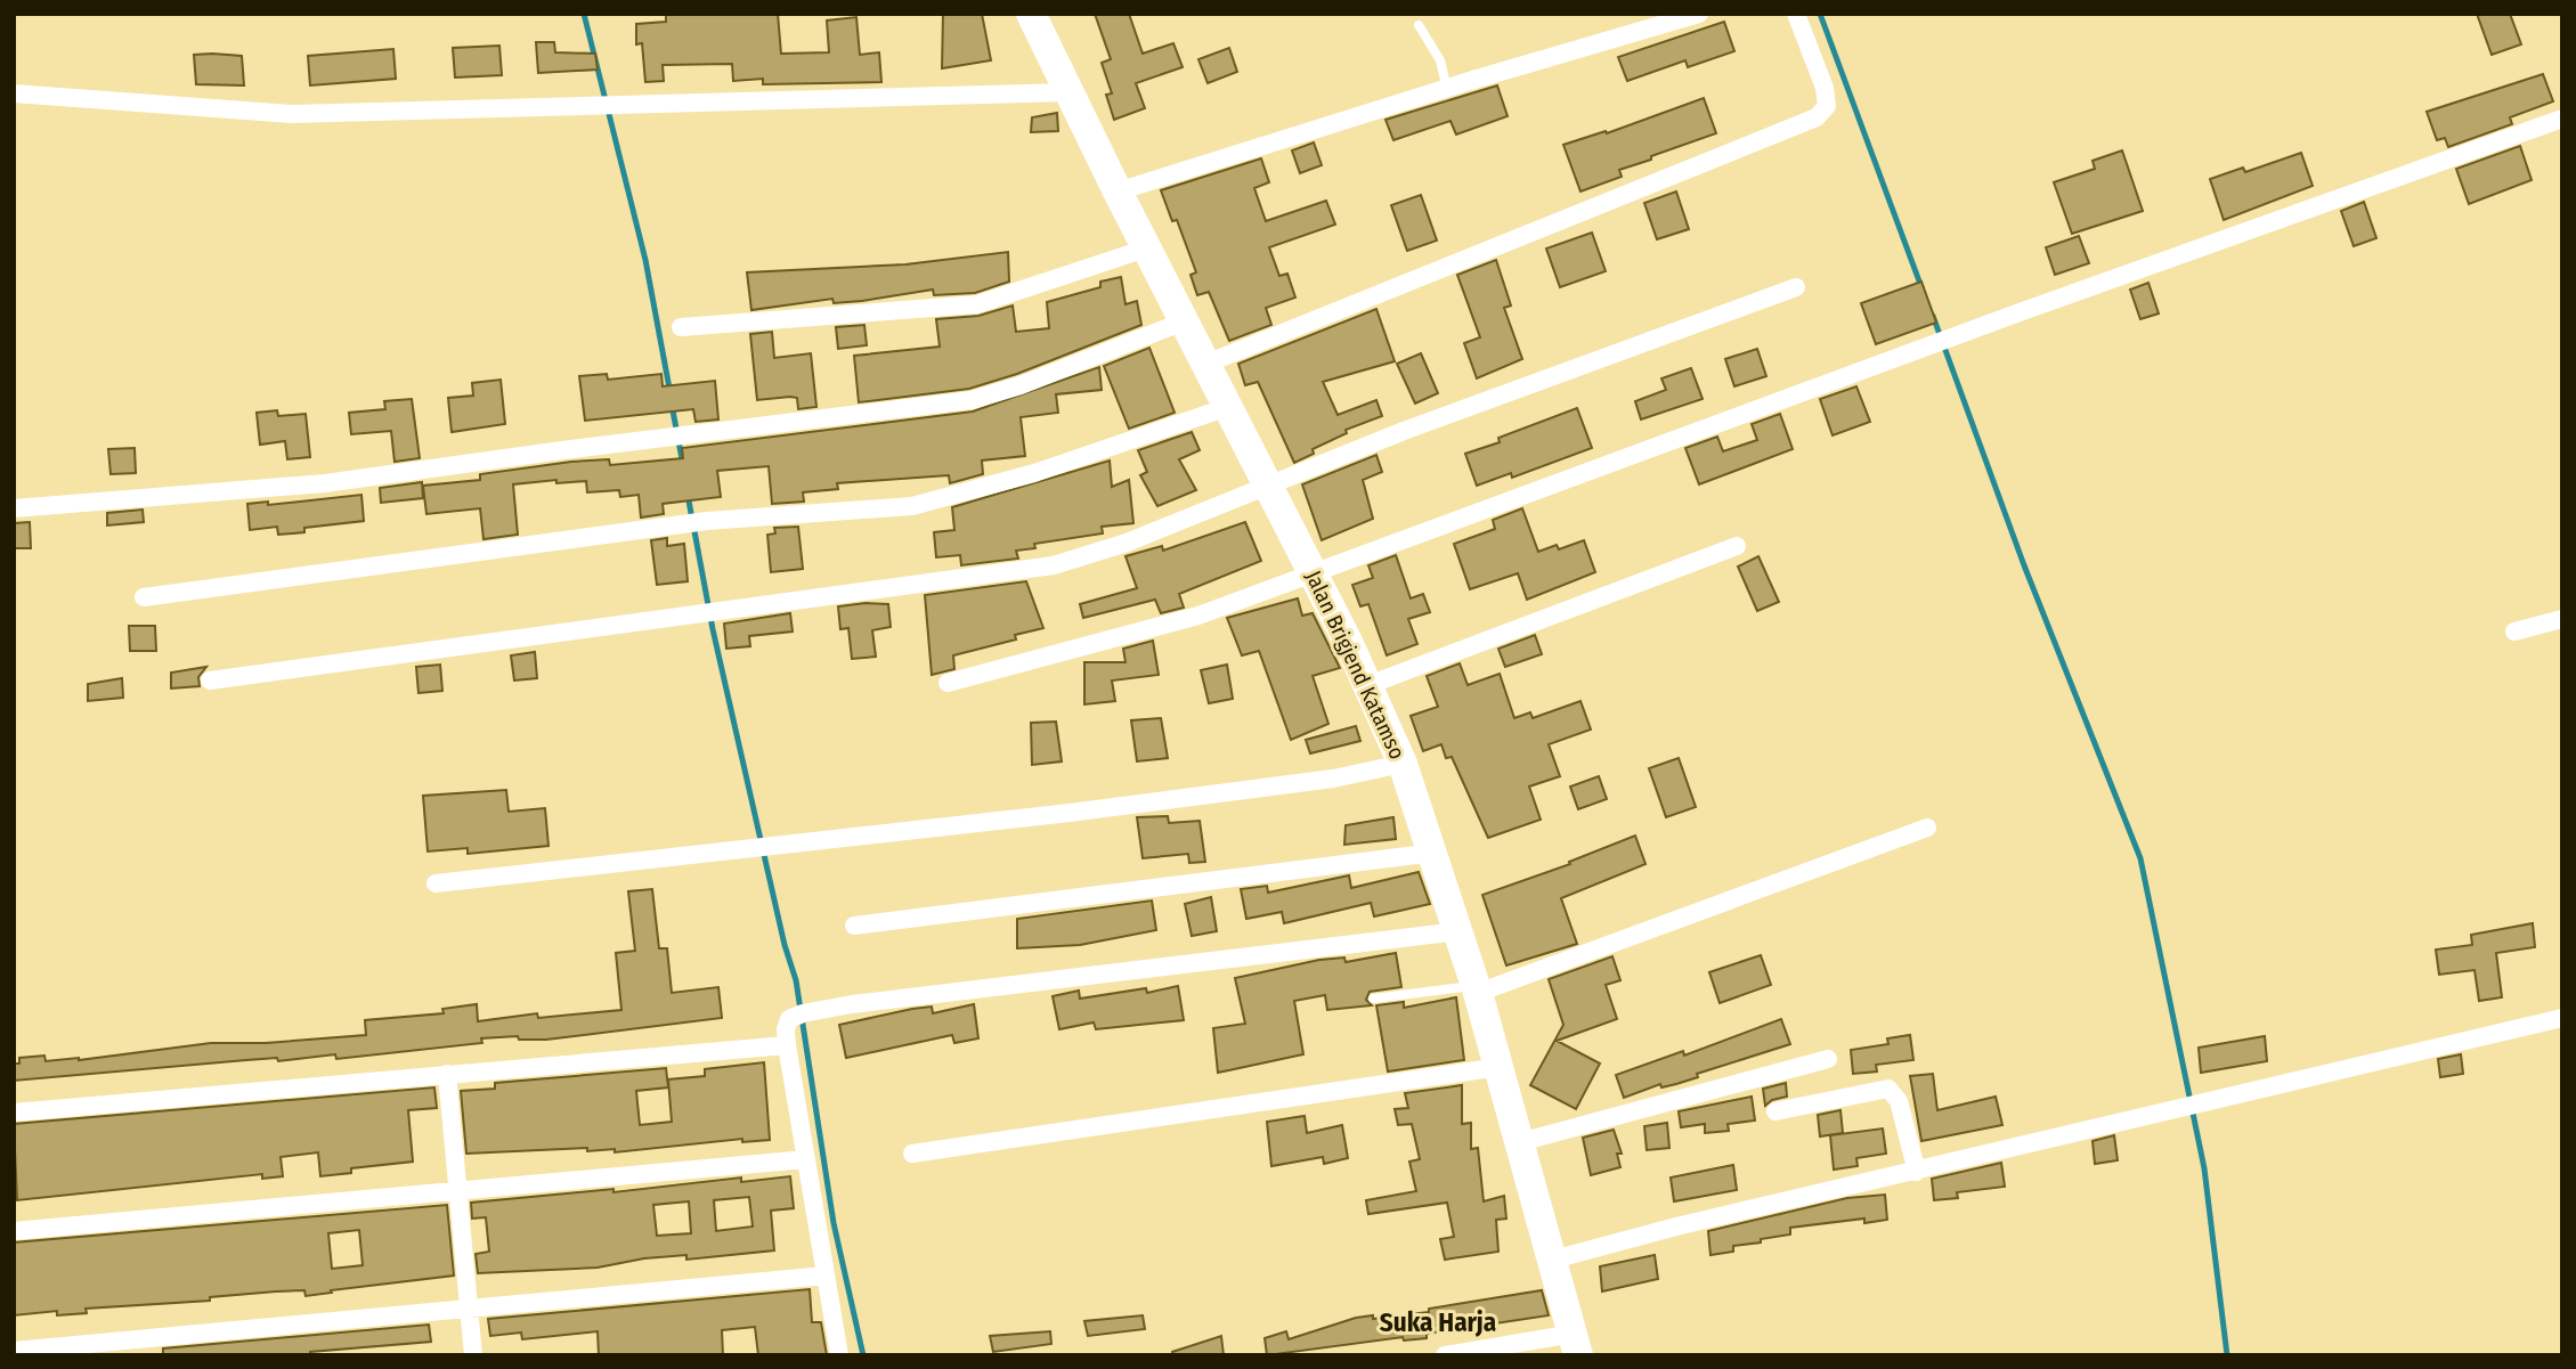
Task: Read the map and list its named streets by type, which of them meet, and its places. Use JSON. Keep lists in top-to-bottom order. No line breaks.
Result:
{"streets":{"highway":["Jalan Brigjend Katamso"]},"districts":["Suka Harja"]}
